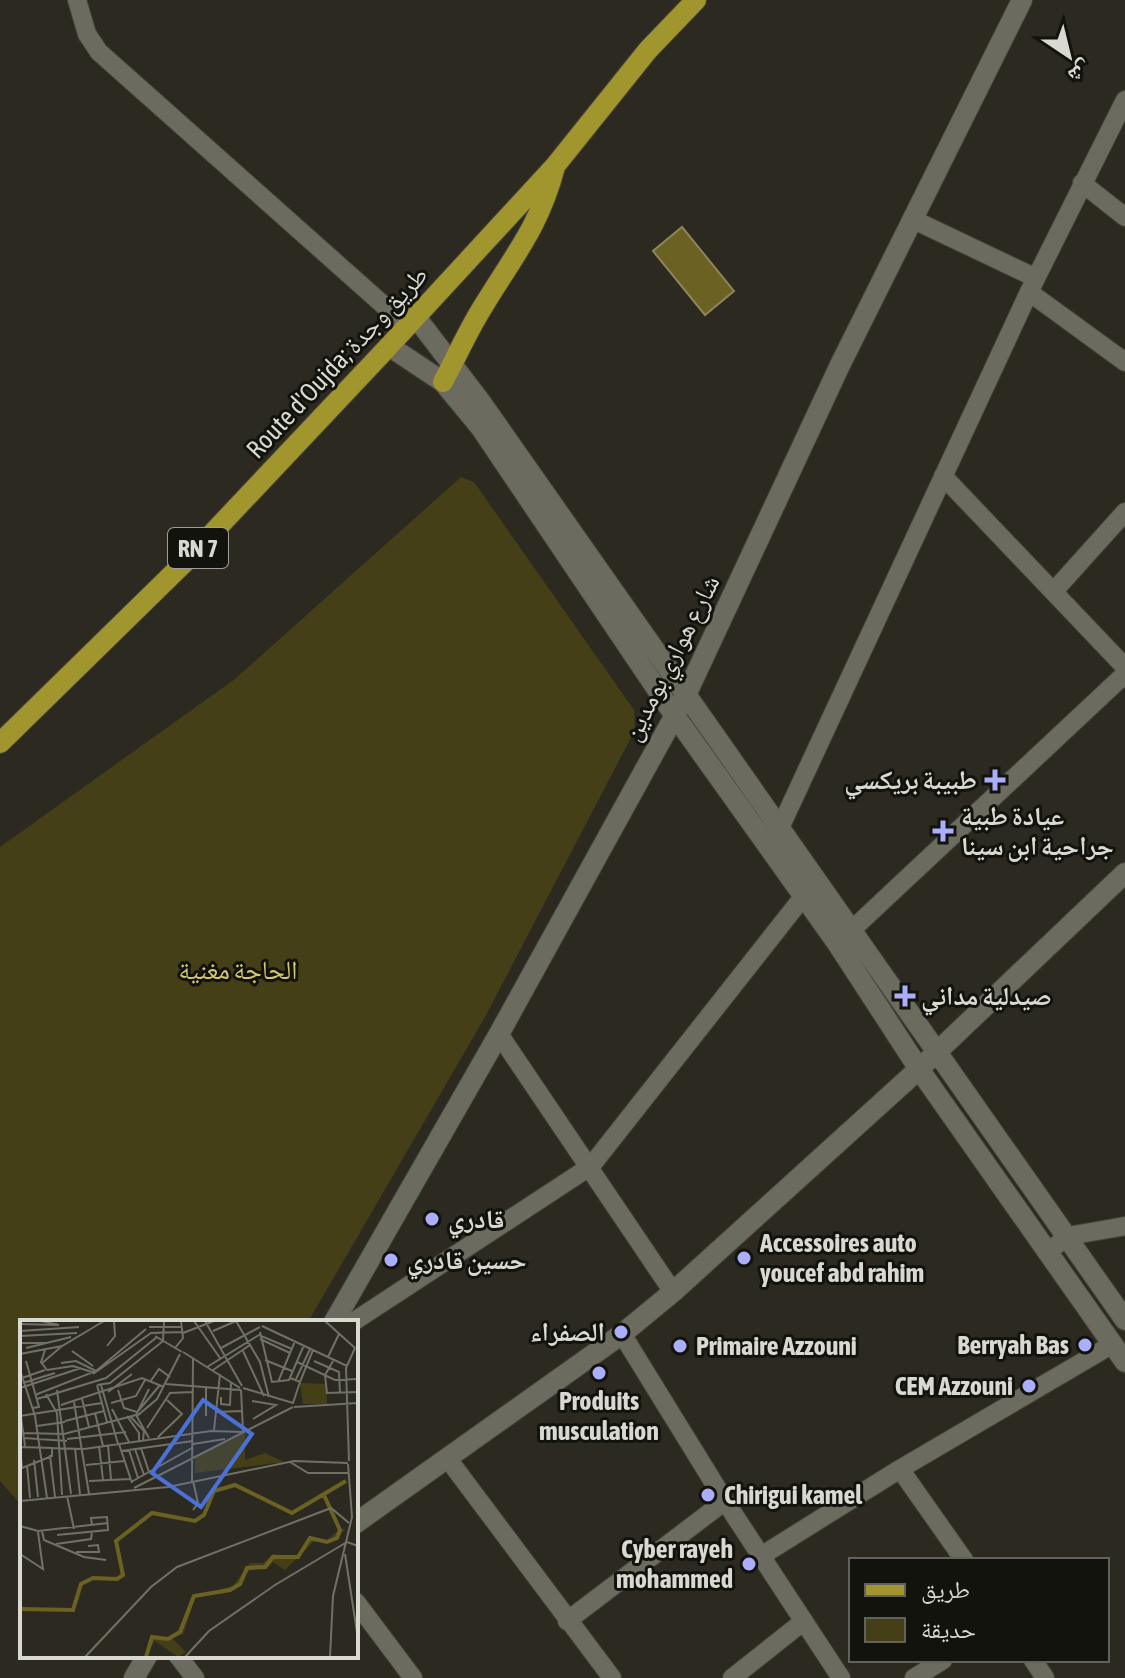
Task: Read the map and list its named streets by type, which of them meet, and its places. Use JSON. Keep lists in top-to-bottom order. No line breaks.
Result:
{"streets":{"main road":["Route d'Oujda; طريق وجدة","RN 7"],"street":["شارع هواري بومدين"]},"parks":["الحاجة مغنية"],"places":{"health":["طبيبة بريكسي","عيادة طبية جراحية ابن سينا","صيدلية مداني"],"other":["قادري","Accessoires auto youcef abd rahim","حسين قادري","الصفراء","Berryah Bas","Primaire Azzouni","Produits musculation","CEM Azzouni","Chirigui kamel","Cyber rayeh mohammed"]},"legend":["طريق","حديقة"],"north":"bottom right"}
